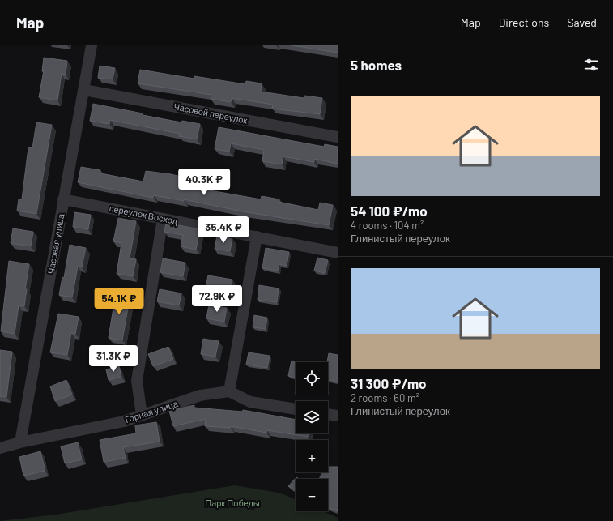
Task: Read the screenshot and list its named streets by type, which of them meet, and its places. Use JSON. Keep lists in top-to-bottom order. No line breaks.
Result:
{"streets":{"street":["Часовой переулок","переулок Восход","Часовая улица","Горная улица"]},"crossings":[["Часовой переулок","Часовая улица"],["переулок Восход","Часовая улица"],["Часовая улица","Горная улица"]],"parks":["Парк Победы"],"page":{"header":"Map","nav":["Map","Directions","Saved"],"heading":"5 homes","list":[{"name":"54 100 ₽/mo","note":"4 rooms · 104 m² · Глинистый переулок"},{"name":"31 300 ₽/mo","note":"2 rooms · 60 m² · Глинистый переулок"}],"price":["40.3K ₽","35.4K ₽","72.9K ₽","54.1K ₽","31.3K ₽"],"map_buttons":["+","−"]}}
